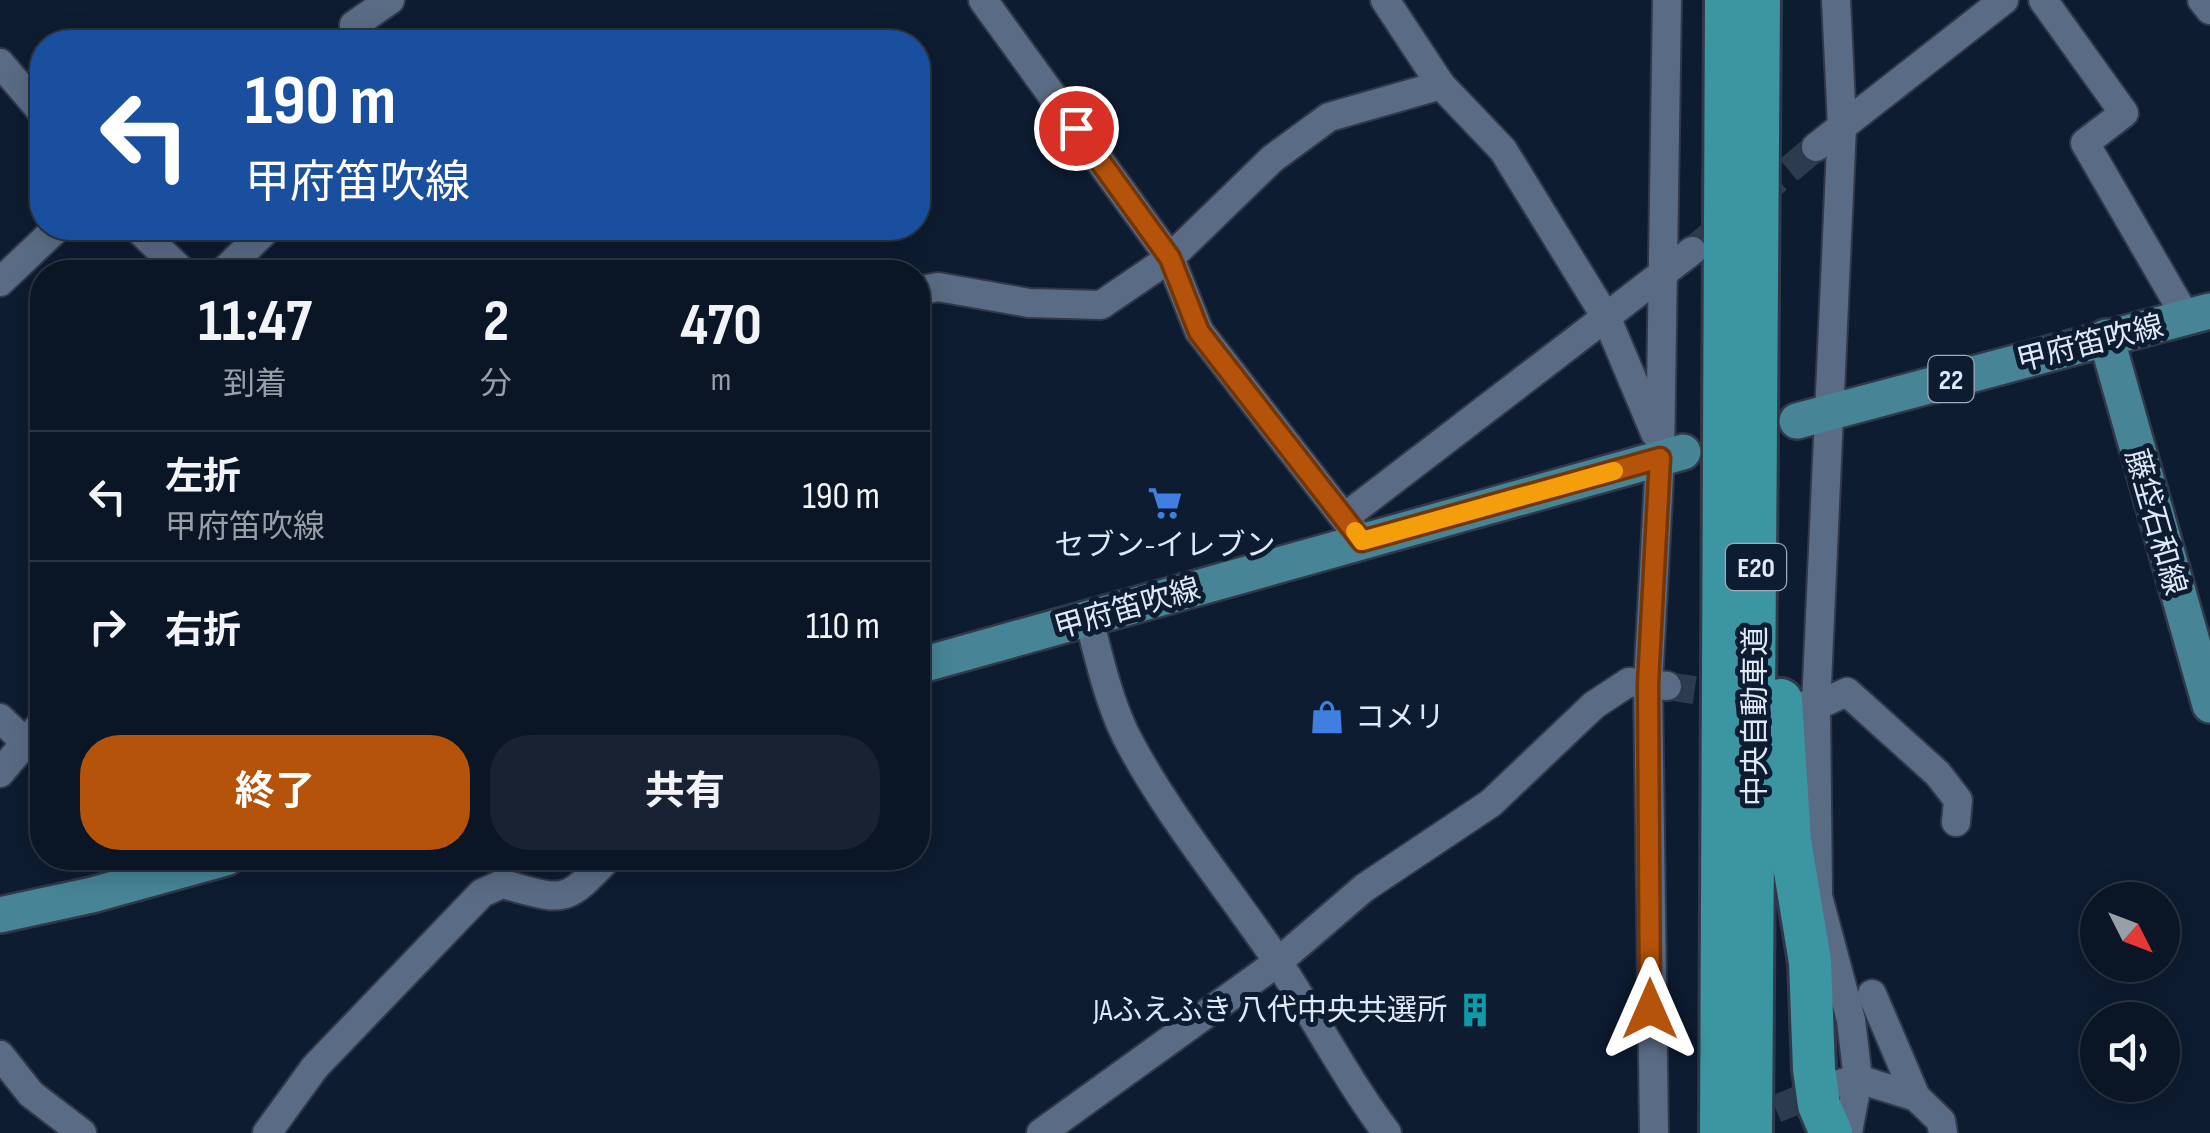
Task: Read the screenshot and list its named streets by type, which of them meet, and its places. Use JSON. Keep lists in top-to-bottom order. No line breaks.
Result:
{"streets":{"highway":["E20","中央自動車道"],"main road":["甲府笛吹線","22","藤垈石和線"]},"crossings":[["甲府笛吹線","藤垈石和線"]],"places":{"supermarket":["セブン-イレブン"],"shop":["コメリ"],"building":["JAふえふき 八代中央共選所"]},"north":"bottom right","page":{"turn":["190 m","甲府笛吹線"],"eta":["11:47","到着","2","分","470","m"],"list":[{"name":"左折","note":"甲府笛吹線","value":"190 m"},{"name":"右折","value":"110 m"}],"buttons":["終了","共有"]}}
